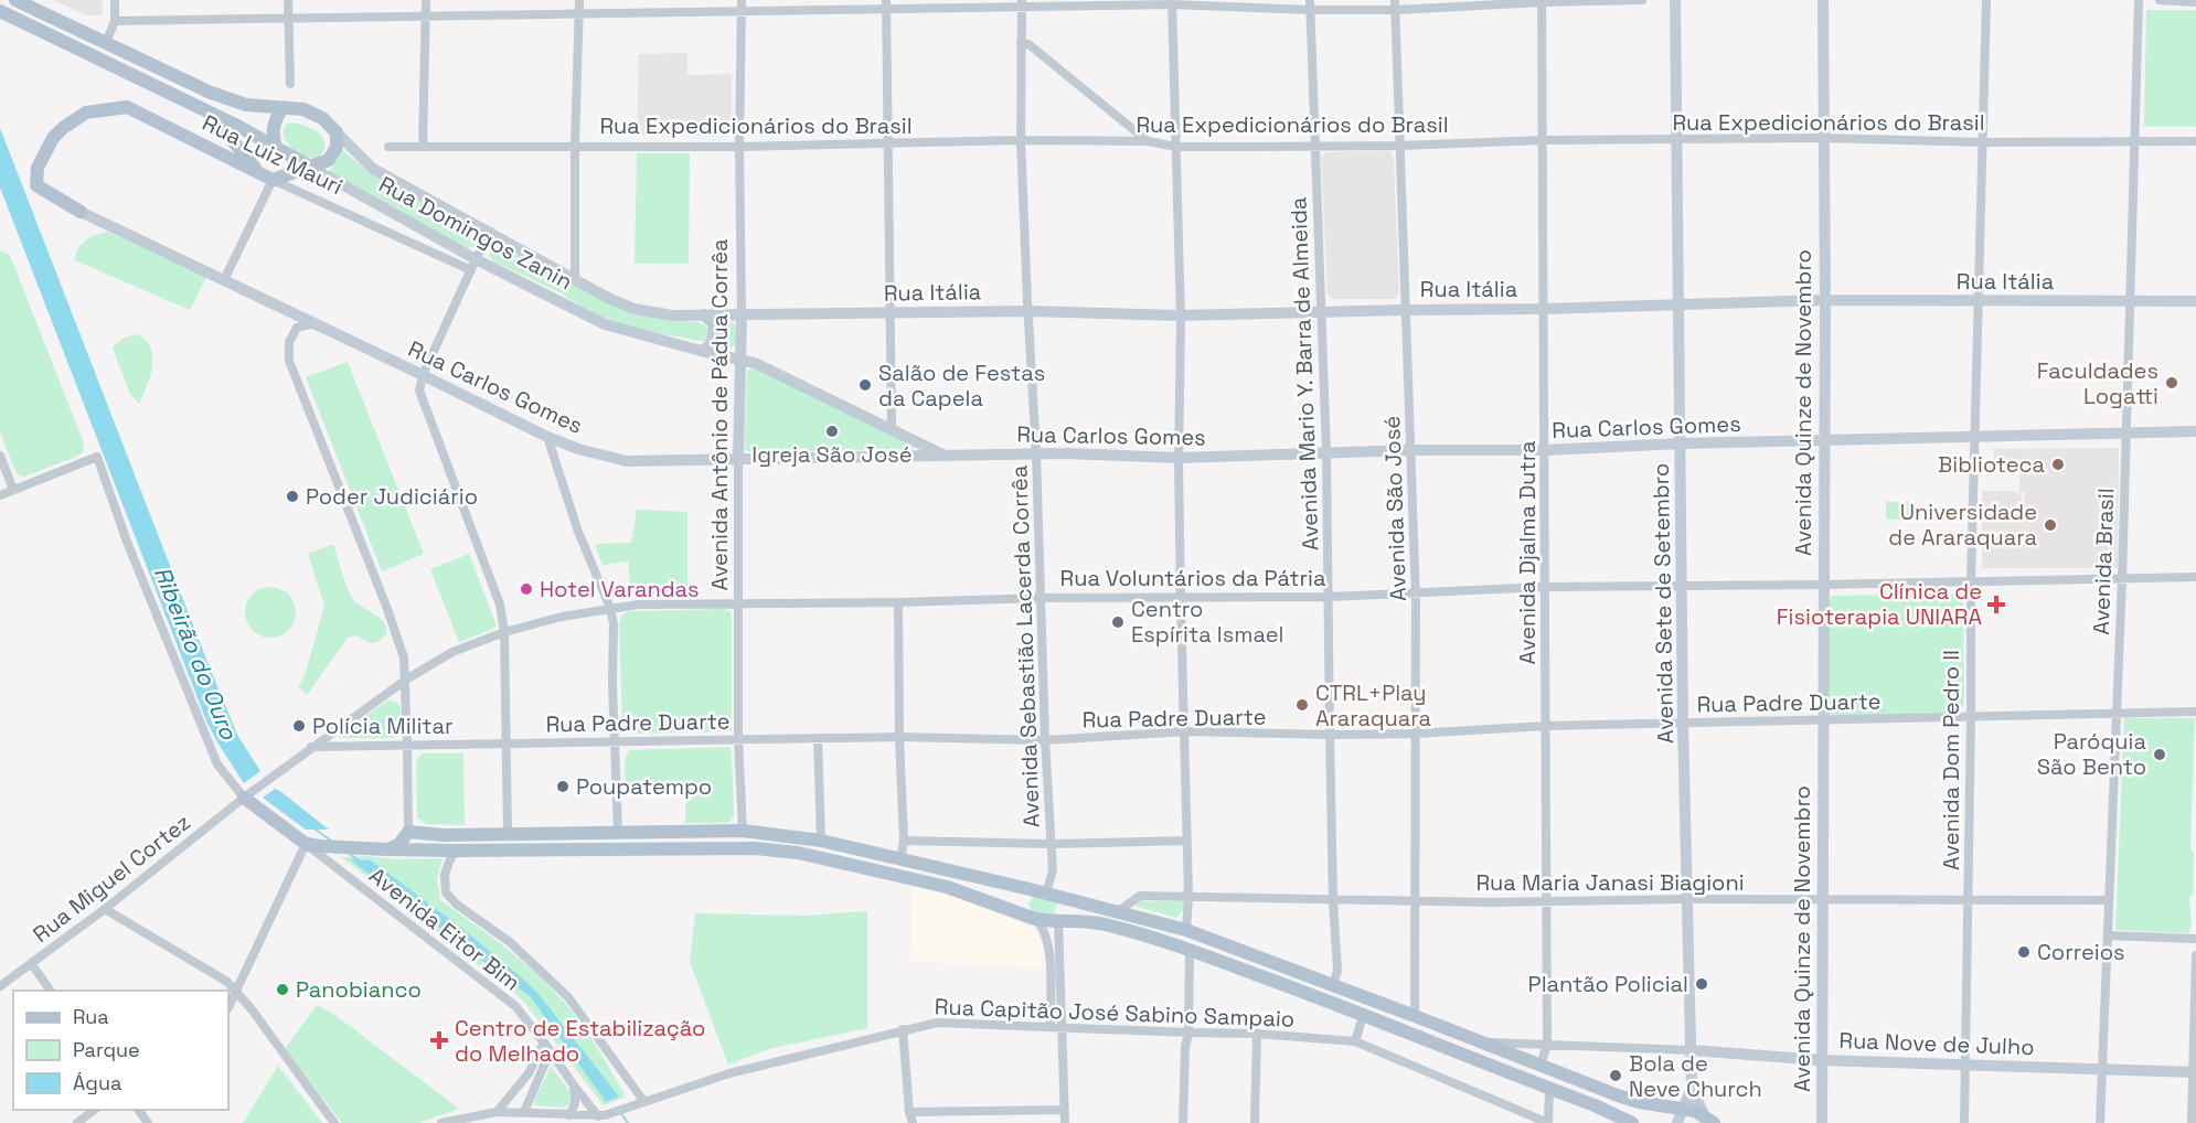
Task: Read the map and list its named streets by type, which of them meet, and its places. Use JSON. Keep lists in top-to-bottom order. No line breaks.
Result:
{"streets":{"main road":["Rua Luiz Mauri","Rua Domingos Zanin"],"street":["Rua Expedicionários do Brasil","Rua Itália","Avenida Mario Y. Barra de Almeida","Rua Carlos Gomes","Avenida Quinze de Novembro","Avenida Antônio de Pádua Corrêa","Avenida São José","Avenida Djalma Dutra","Avenida Brasil","Rua Voluntários da Pátria","Avenida Sete de Setembro","Avenida Sebastião Lacerda Corrêa","Rua Padre Duarte","Avenida Dom Pedro II","Rua Miguel Cortez","Rua Maria Janasi Biagioni","Avenida Eitor Bim","Rua Capitão José Sabino Sampaio","Rua Nove de Julho"]},"crossings":[["Rua Expedicionários do Brasil","Avenida Mario Y. Barra de Almeida"],["Rua Expedicionários do Brasil","Avenida Quinze de Novembro"],["Rua Expedicionários do Brasil","Avenida Antônio de Pádua Corrêa"],["Rua Expedicionários do Brasil","Avenida São José"],["Rua Expedicionários do Brasil","Avenida Djalma Dutra"],["Rua Expedicionários do Brasil","Avenida Brasil"],["Rua Expedicionários do Brasil","Avenida Sete de Setembro"],["Rua Expedicionários do Brasil","Avenida Sebastião Lacerda Corrêa"],["Rua Expedicionários do Brasil","Avenida Dom Pedro II"],["Rua Luiz Mauri","Rua Domingos Zanin"],["Rua Luiz Mauri","Rua Carlos Gomes"],["Rua Domingos Zanin","Rua Itália"],["Rua Domingos Zanin","Rua Carlos Gomes"],["Rua Domingos Zanin","Avenida Antônio de Pádua Corrêa"],["Rua Itália","Avenida Mario Y. Barra de Almeida"],["Rua Itália","Avenida Quinze de Novembro"],["Rua Itália","Avenida Antônio de Pádua Corrêa"],["Rua Itália","Avenida São José"],["Rua Itália","Avenida Djalma Dutra"],["Rua Itália","Avenida Brasil"],["Rua Itália","Avenida Sete de Setembro"],["Rua Itália","Avenida Sebastião Lacerda Corrêa"],["Rua Itália","Avenida Dom Pedro II"],["Avenida Mario Y. Barra de Almeida","Rua Carlos Gomes"],["Avenida Mario Y. Barra de Almeida","Rua Voluntários da Pátria"],["Avenida Mario Y. Barra de Almeida","Rua Padre Duarte"],["Avenida Mario Y. Barra de Almeida","Rua Maria Janasi Biagioni"],["Rua Carlos Gomes","Avenida Quinze de Novembro"],["Rua Carlos Gomes","Avenida Antônio de Pádua Corrêa"],["Rua Carlos Gomes","Avenida São José"],["Rua Carlos Gomes","Avenida Djalma Dutra"],["Rua Carlos Gomes","Avenida Brasil"],["Rua Carlos Gomes","Avenida Sete de Setembro"],["Rua Carlos Gomes","Avenida Sebastião Lacerda Corrêa"],["Rua Carlos Gomes","Avenida Dom Pedro II"],["Avenida Quinze de Novembro","Rua Voluntários da Pátria"],["Avenida Quinze de Novembro","Rua Padre Duarte"],["Avenida Quinze de Novembro","Rua Maria Janasi Biagioni"],["Avenida Quinze de Novembro","Rua Nove de Julho"],["Avenida Antônio de Pádua Corrêa","Rua Voluntários da Pátria"],["Avenida Antônio de Pádua Corrêa","Rua Padre Duarte"],["Avenida São José","Rua Voluntários da Pátria"],["Avenida São José","Rua Padre Duarte"],["Avenida São José","Rua Maria Janasi Biagioni"],["Avenida Djalma Dutra","Rua Voluntários da Pátria"],["Avenida Djalma Dutra","Rua Padre Duarte"],["Avenida Djalma Dutra","Rua Maria Janasi Biagioni"],["Avenida Djalma Dutra","Rua Nove de Julho"],["Avenida Brasil","Rua Voluntários da Pátria"],["Avenida Brasil","Rua Padre Duarte"],["Avenida Brasil","Rua Maria Janasi Biagioni"],["Avenida Brasil","Rua Nove de Julho"],["Rua Voluntários da Pátria","Avenida Sete de Setembro"],["Rua Voluntários da Pátria","Avenida Sebastião Lacerda Corrêa"],["Rua Voluntários da Pátria","Rua Padre Duarte"],["Rua Voluntários da Pátria","Avenida Dom Pedro II"],["Rua Voluntários da Pátria","Rua Miguel Cortez"],["Avenida Sete de Setembro","Rua Padre Duarte"],["Avenida Sete de Setembro","Rua Maria Janasi Biagioni"],["Avenida Sete de Setembro","Rua Nove de Julho"],["Avenida Sebastião Lacerda Corrêa","Rua Padre Duarte"],["Rua Padre Duarte","Avenida Dom Pedro II"],["Avenida Dom Pedro II","Rua Maria Janasi Biagioni"],["Avenida Dom Pedro II","Rua Nove de Julho"],["Avenida Eitor Bim","Rua Capitão José Sabino Sampaio"]],"water":["Ribeirão do Ouro"],"places":{"other":["Faculdades Logatti","Salão de Festas da Capela","Igreja São José","Biblioteca","Poder Judiciário","Universidade de Araraquara","Hotel Varandas","Centro Espírita Ismael","CTRL+Play Araraquara","Polícia Militar","Paróquia São Bento","Poupatempo","Correios","Plantão Policial","Panobianco","Bola de Neve Church"],"health":["Clínica de Fisioterapia UNIARA","Centro de Estabilização do Melhado"]},"legend":["Rua","Parque","Água"]}
